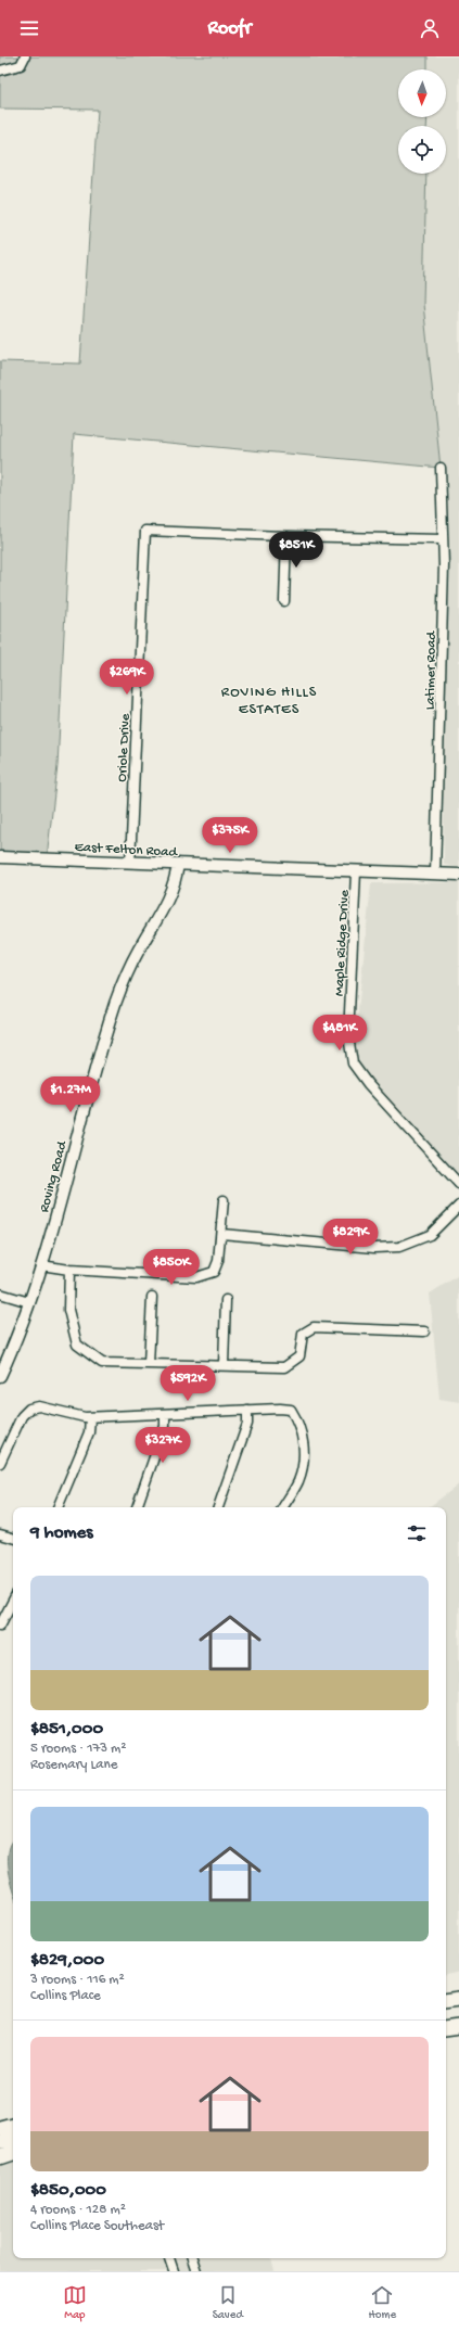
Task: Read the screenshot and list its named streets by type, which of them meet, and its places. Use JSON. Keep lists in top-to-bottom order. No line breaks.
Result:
{"streets":{"street":["Latimer Road","Oriole Drive","East Felton Road","Maple Ridge Drive","Roving Road"]},"crossings":[["Latimer Road","East Felton Road"],["Oriole Drive","East Felton Road"],["East Felton Road","Maple Ridge Drive"],["East Felton Road","Roving Road"]],"districts":["ROVING HILLS ESTATES"],"north":"bottom","page":{"header":"Roofr","price":["$851K","$269K","$375K","$481K","$1.27M","$829K","$850K","$592K","$327K"],"heading":"9 homes","list":[{"name":"$851,000","note":"5 rooms · 173 m² · Rosemary Lane"},{"name":"$829,000","note":"3 rooms · 116 m² · Collins Place"},{"name":"$850,000","note":"4 rooms · 128 m² · Collins Place Southeast"}],"tabs":["Map","Saved","Home"]}}
